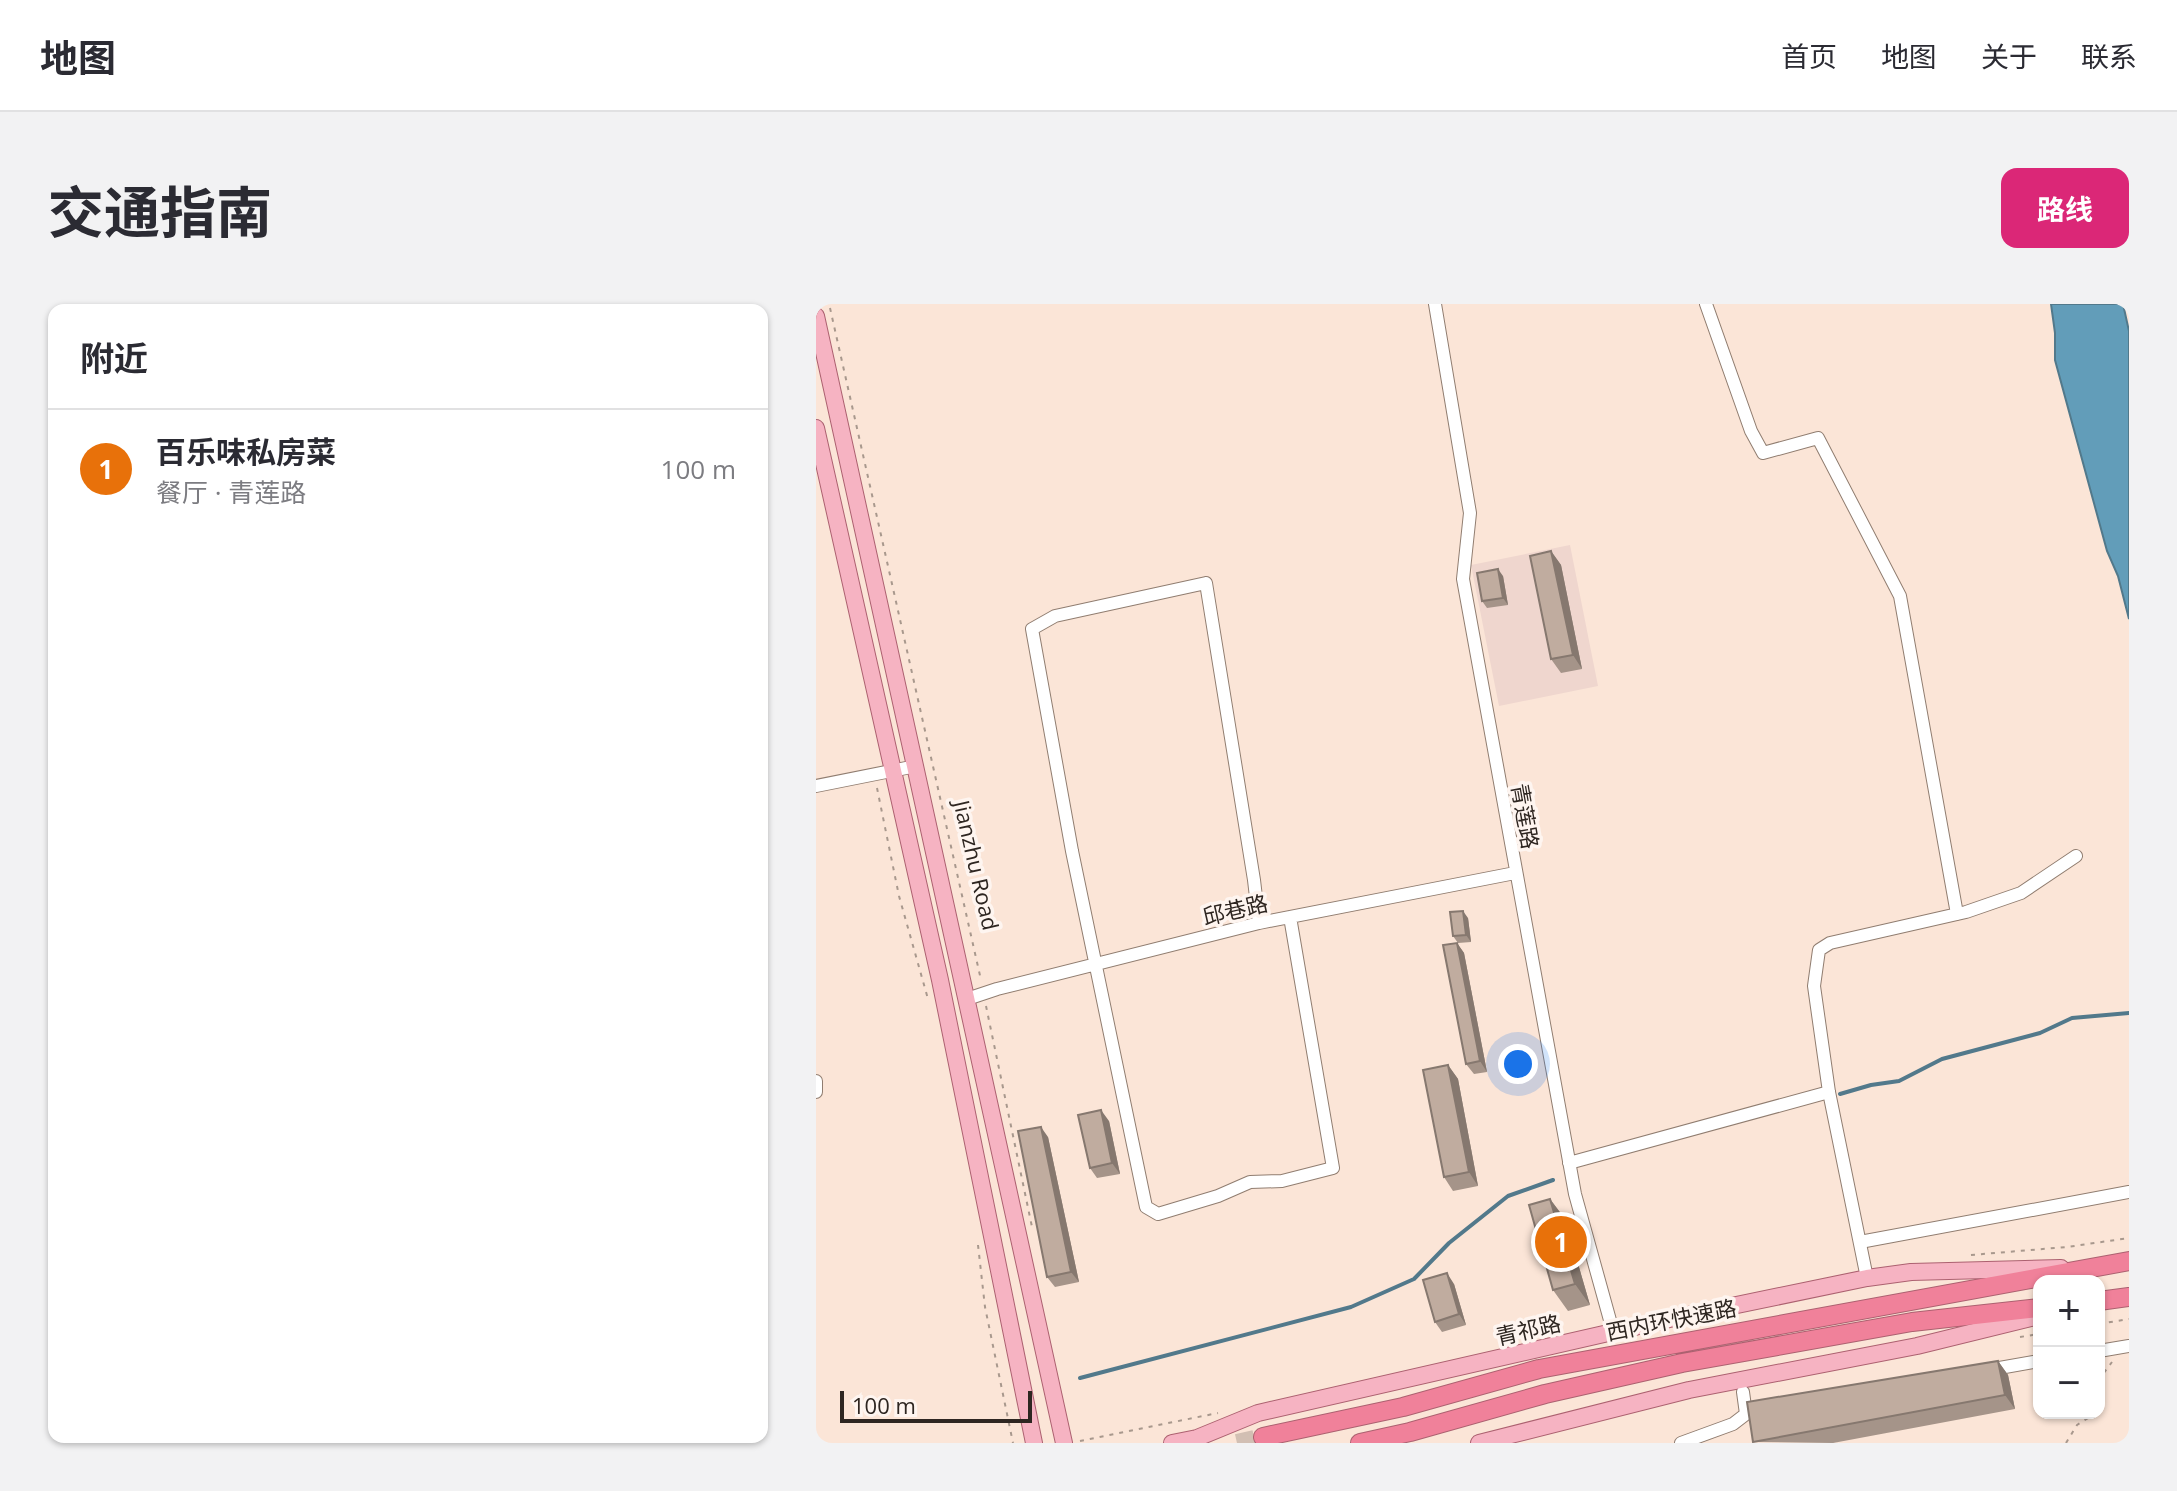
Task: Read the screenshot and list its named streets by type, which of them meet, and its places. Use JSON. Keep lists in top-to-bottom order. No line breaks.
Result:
{"streets":{"highway":["西内环快速路"],"main road":["Jianzhu Road","青祁路"],"street":["青莲路","邱巷路"]},"crossings":[["青莲路","邱巷路"],["青莲路","青祁路"],["Jianzhu Road","邱巷路"],["西内环快速路","青祁路"]],"scale_bar":"100 m","page":{"header":"地图","nav":["首页","地图","关于","联系"],"title":"交通指南","buttons":"路线","heading":"附近","list":[{"mark":"1","name":"百乐味私房菜","note":"餐厅 · 青莲路","value":"100 m"}],"pins":"1","map_buttons":["+","−"],"scale":"100 m"}}
